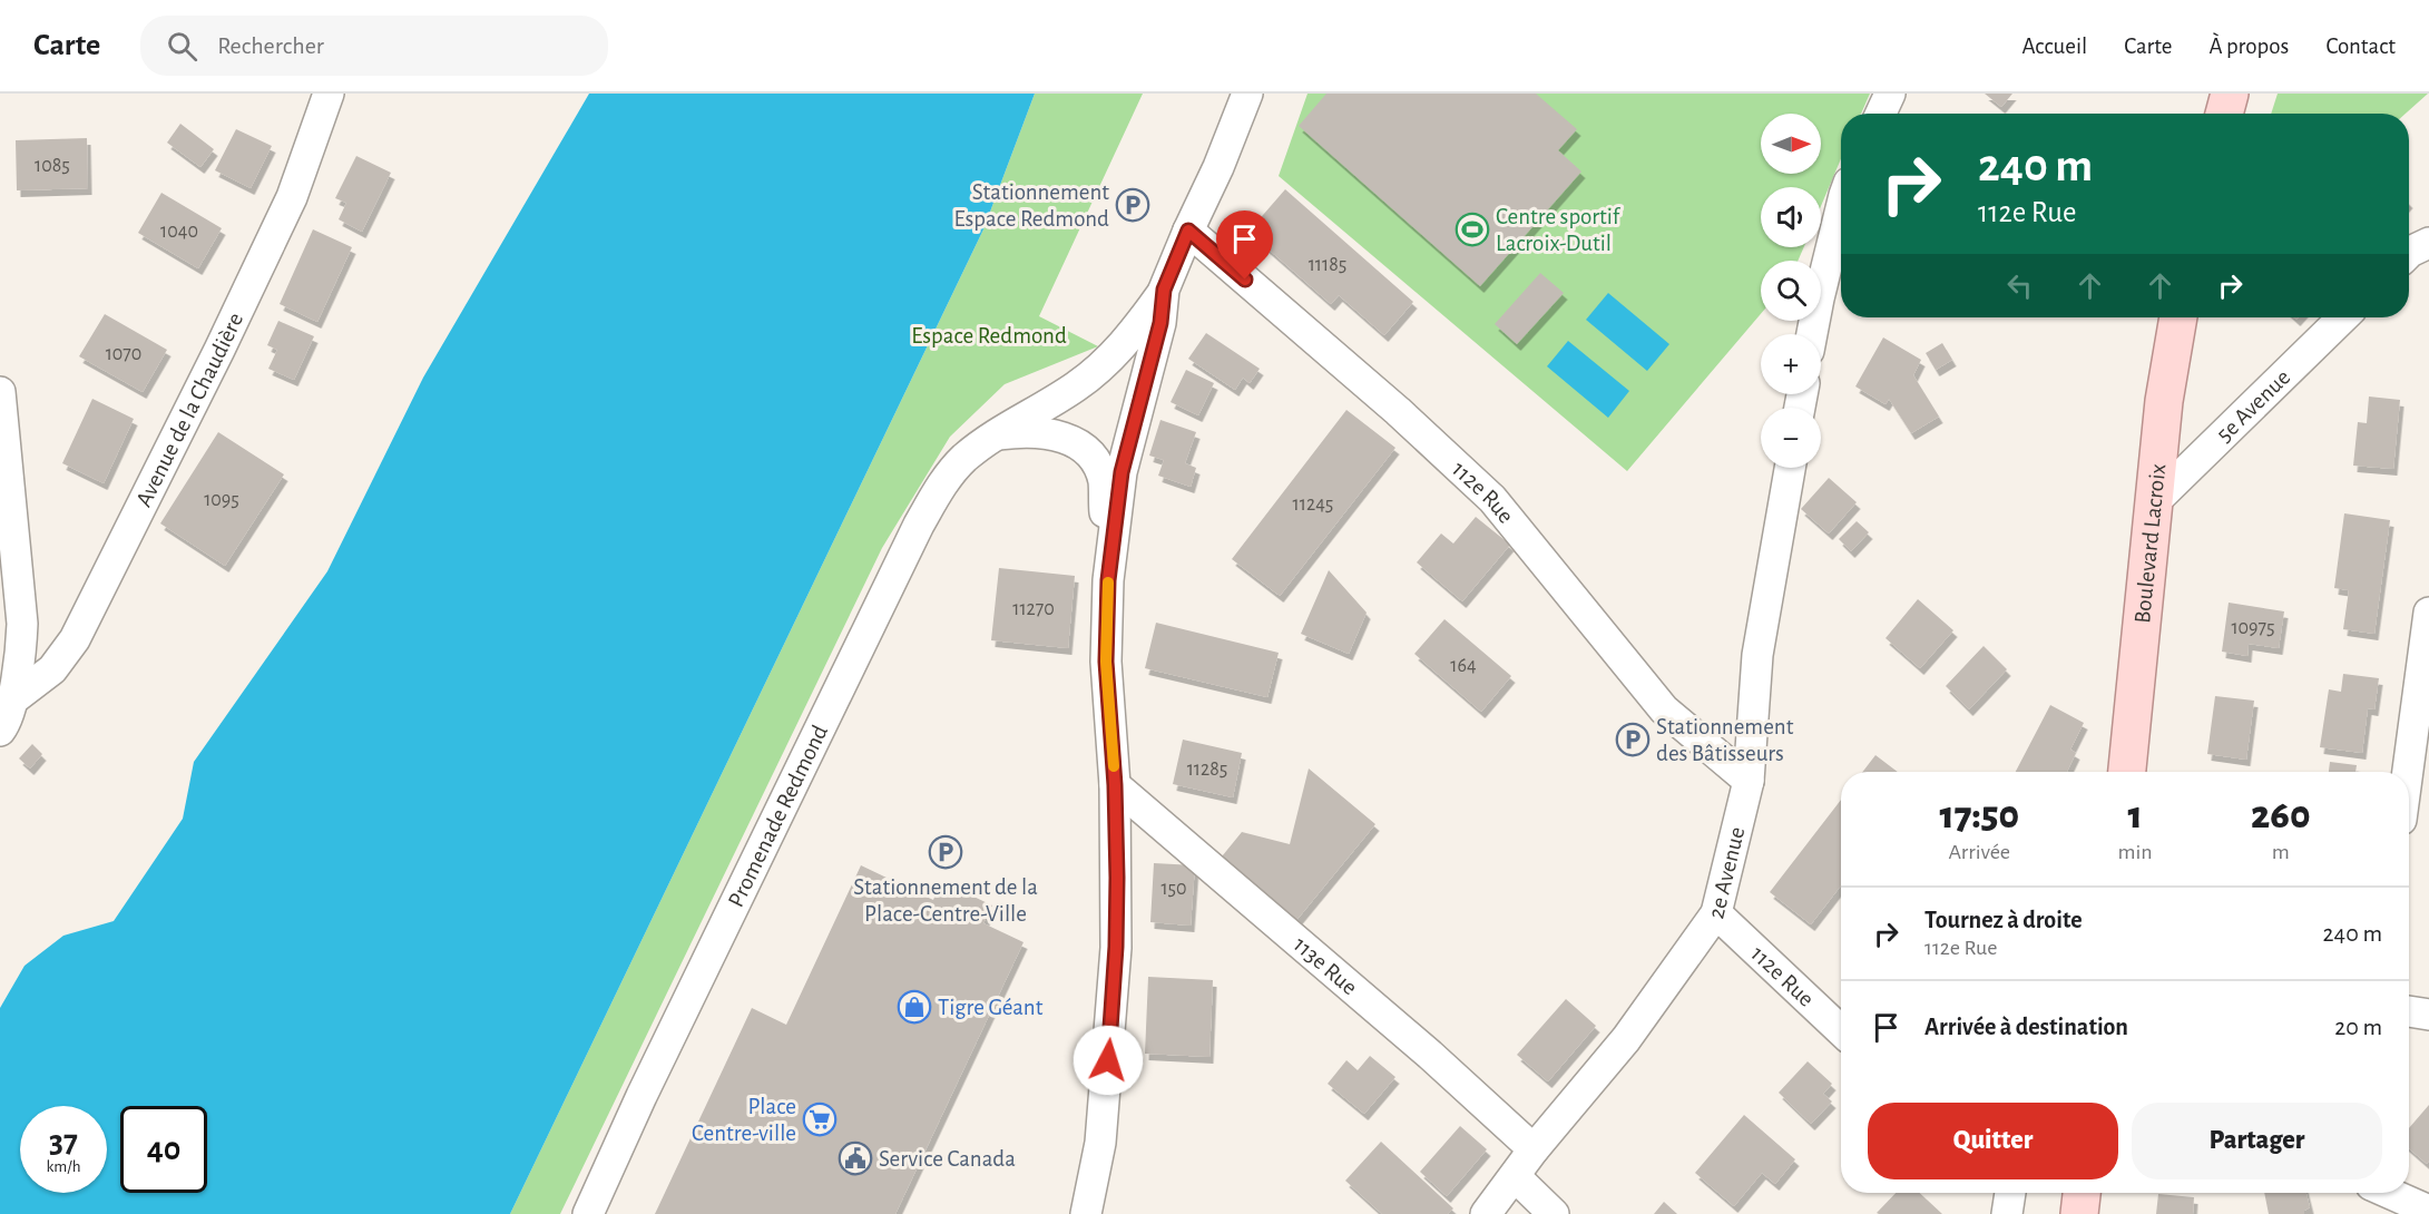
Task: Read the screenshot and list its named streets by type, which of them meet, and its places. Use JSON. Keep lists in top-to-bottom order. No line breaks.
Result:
{"streets":{"main road":["Boulevard Lacroix"],"street":["5e Avenue","Avenue de la Chaudière","112e Rue","Promenade Redmond","2e Avenue","113e Rue"]},"crossings":[["5e Avenue","Boulevard Lacroix"],["112e Rue","2e Avenue"],["2e Avenue","113e Rue"]],"parks":["Espace Redmond"],"places":{"parking":["Stationnement Espace Redmond","Stationnement des Bâtisseurs","Stationnement de la Place-Centre-Ville"],"sports":["Centre sportif Lacroix-Dutil"],"shop":["Tigre Géant"],"supermarket":["Place Centre-ville"],"public building":["Service Canada"]},"house_numbers":["1085","1040","11185","1070","1095","11245","11270","10975","164","11285","150"],"north":"right","page":{"header":"Carte","search":"Rechercher","nav":["Accueil","Carte","À propos","Contact"],"map_buttons":["+","−"],"turn":["240 m","112e Rue"],"eta":["17:50","Arrivée","1","min","260","m"],"list":[{"name":"Tournez à droite","note":"112e Rue","value":"240 m"},{"name":"Arrivée à destination","value":"20 m"}],"buttons":["Quitter","Partager"],"speed":"37 km/h","limit":"40"}}
